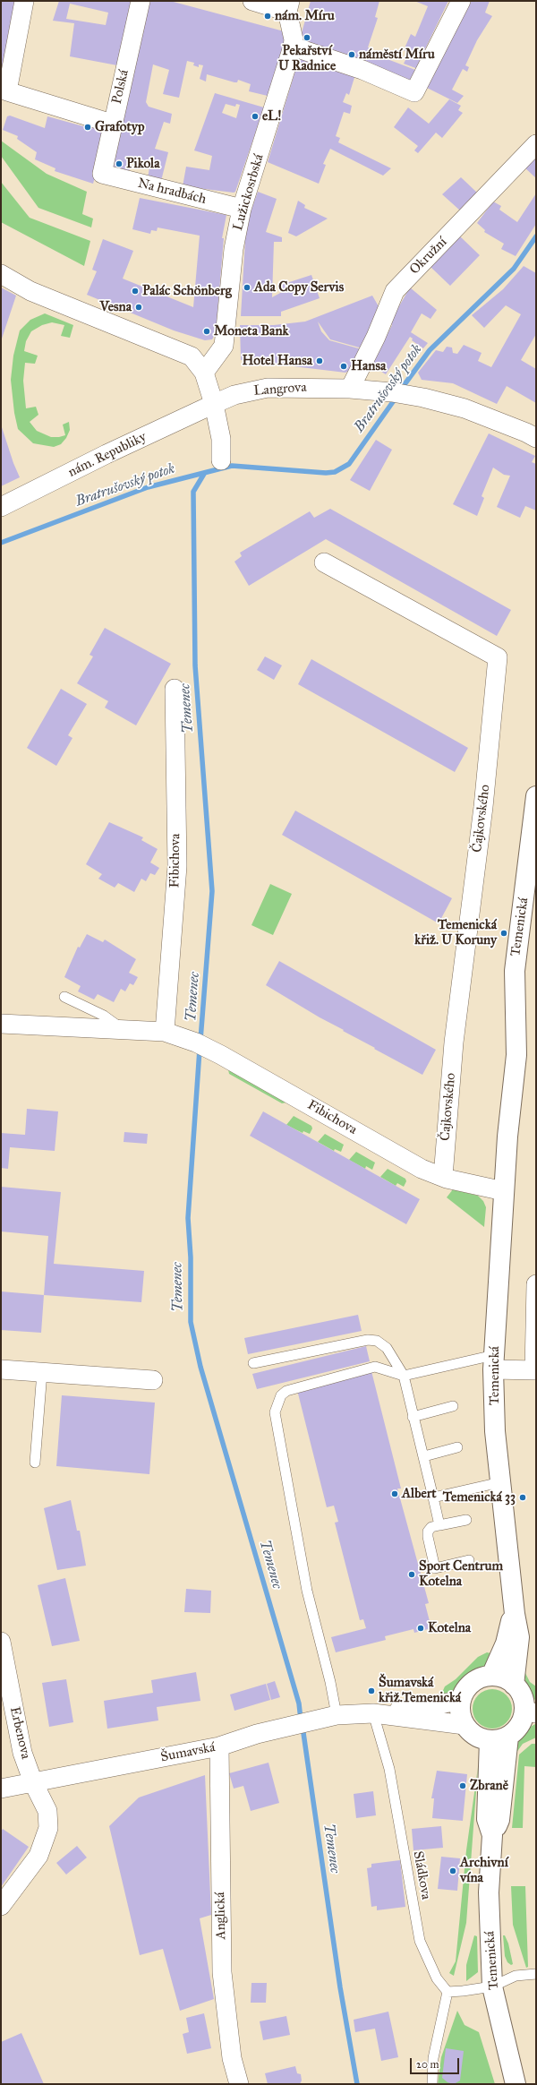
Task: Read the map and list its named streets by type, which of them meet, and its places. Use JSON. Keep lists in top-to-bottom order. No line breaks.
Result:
{"streets":{"street":["Polská","Na hradbách","Lužickosrbská","Okružní","Langrova","nám. Republiky","Čajkovského","Fibichova","Temenická","Erbenova","Šumavská","Anglická"],"lane":["Sládkova"]},"crossings":[["Polská","Na hradbách"],["Na hradbách","Lužickosrbská"],["Okružní","Langrova"],["Langrova","nám. Republiky"],["Čajkovského","Fibichova"],["Fibichova","Temenická"],["Temenická","Šumavská"],["Erbenova","Šumavská"],["Šumavská","Sládkova"],["Šumavská","Anglická"]],"water":["Bratrušovský potok","Temenec"],"places":["nám. Míru","Pekařství U Radnice","náměstí Míru","eL!","Grafotyp","Pikola","Ada Copy Servis","Palác Schönberg","Vesna","Moneta Bank","Hotel Hansa","Hansa","Temenická křiž. U Koruny","Albert","Temenická 33","Sport Centrum Kotelna","Kotelna","Šumavská křiž.Temenická","Zbraně","Archivní vína"],"scale_bar":"20 m"}
